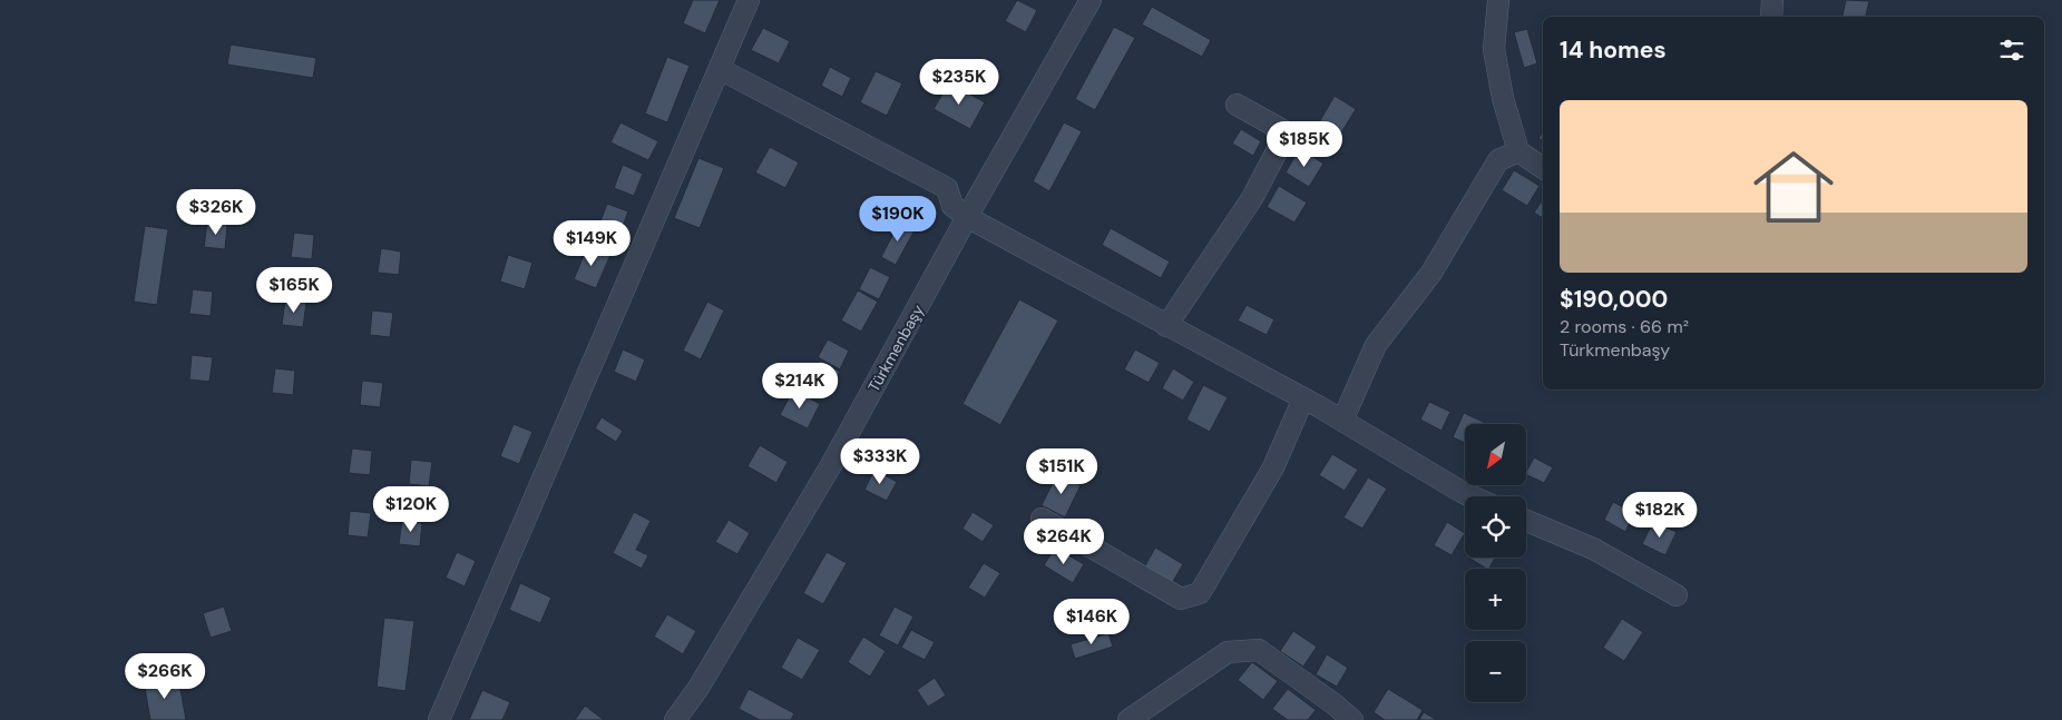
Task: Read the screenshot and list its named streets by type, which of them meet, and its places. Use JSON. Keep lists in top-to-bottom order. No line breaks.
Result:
{"streets":{"street":["Türkmenbaşy"]},"north":"bottom left","page":{"heading":"14 homes","price":["$235K","$185K","$326K","$190K","$149K","$165K","$214K","$333K","$151K","$120K","$182K","$264K","$146K","$266K"],"list":[{"name":"$190,000","note":"2 rooms · 66 m² · Türkmenbaşy"}],"map_buttons":["+","−"]}}
